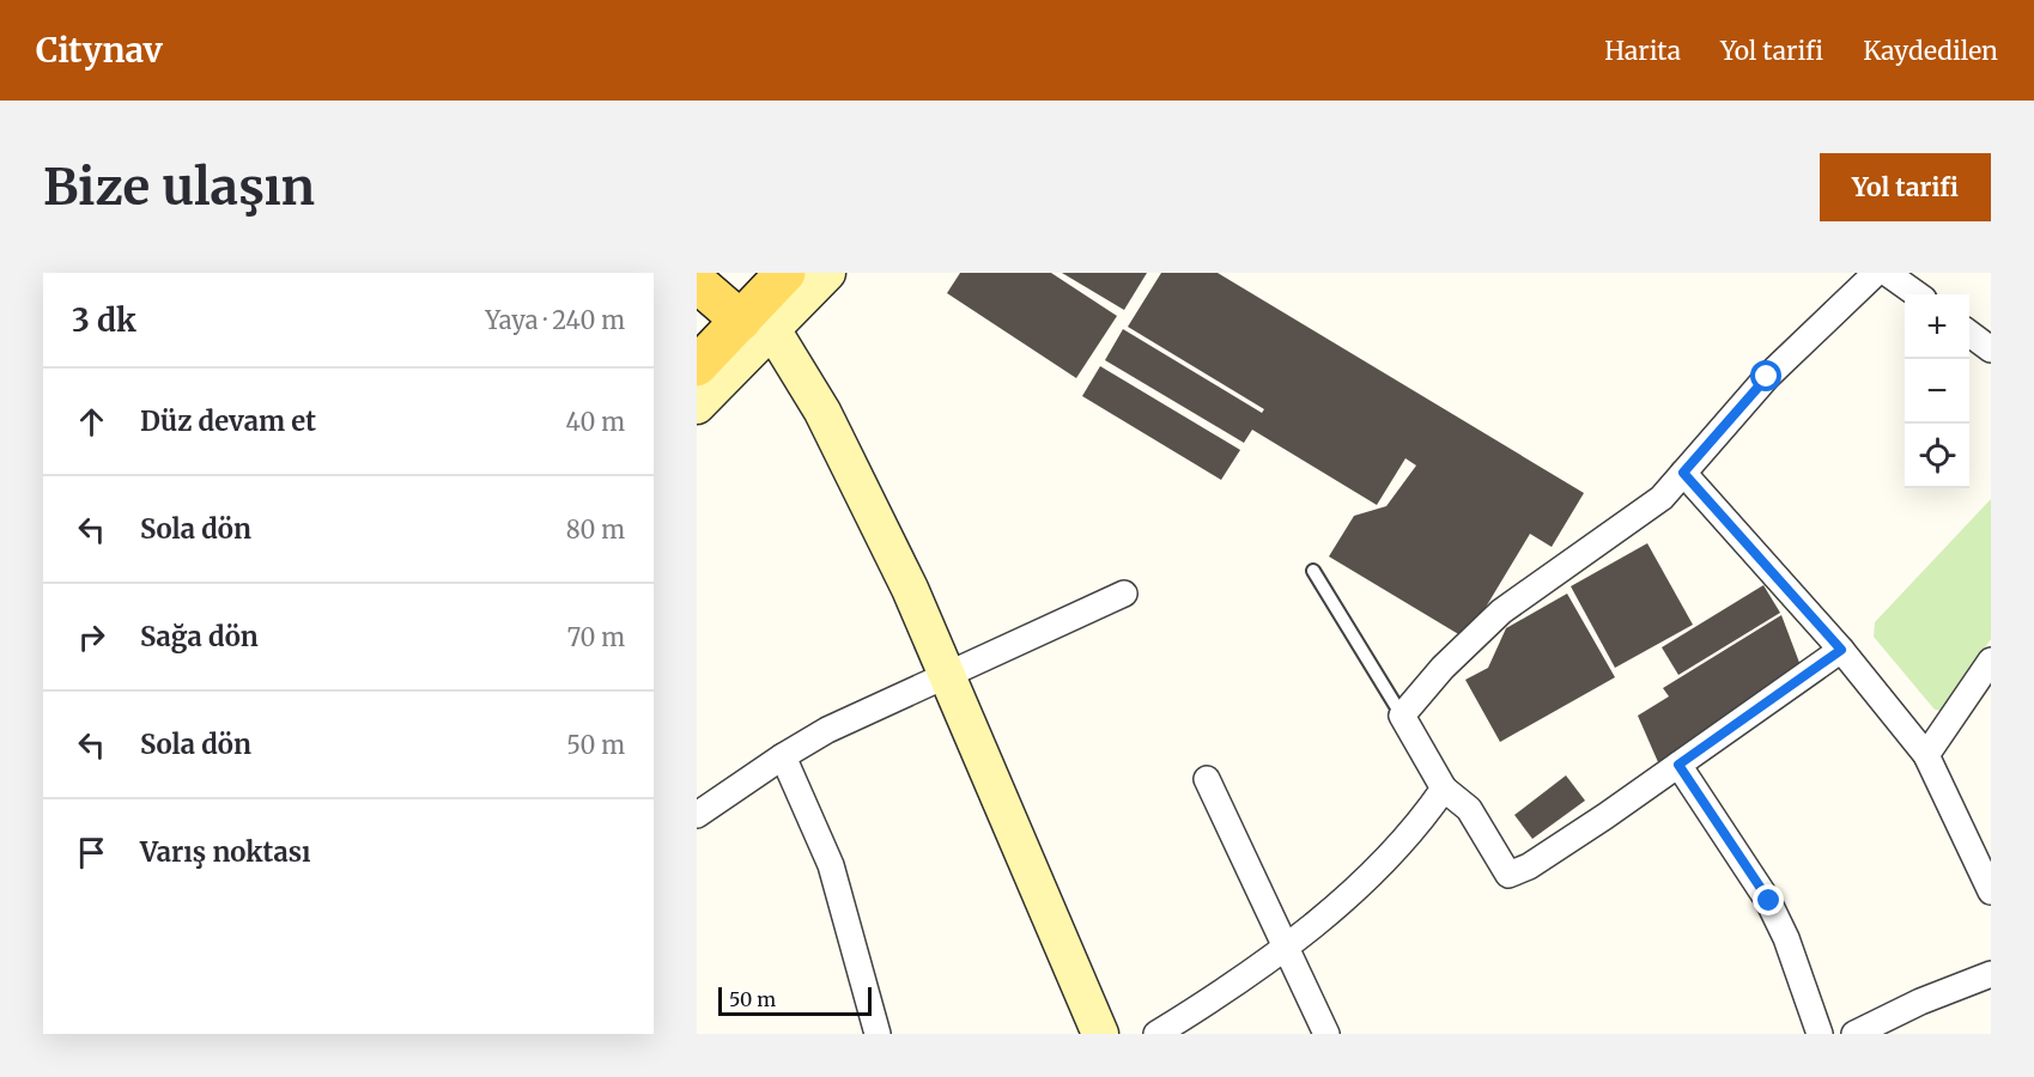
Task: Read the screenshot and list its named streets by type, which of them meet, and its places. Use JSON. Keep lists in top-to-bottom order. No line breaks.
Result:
{"scale_bar":"50 m","page":{"header":"Citynav","nav":["Harita","Yol tarifi","Kaydedilen"],"buttons":"Yol tarifi","title":"Bize ulaşın","heading":["3 dk","Yaya · 240 m"],"map_buttons":["+","−"],"list":[["Düz devam et","40 m"],["Sola dön","80 m"],["Sağa dön","70 m"],["Sola dön","50 m"],"Varış noktası"],"scale":"50 m"}}
